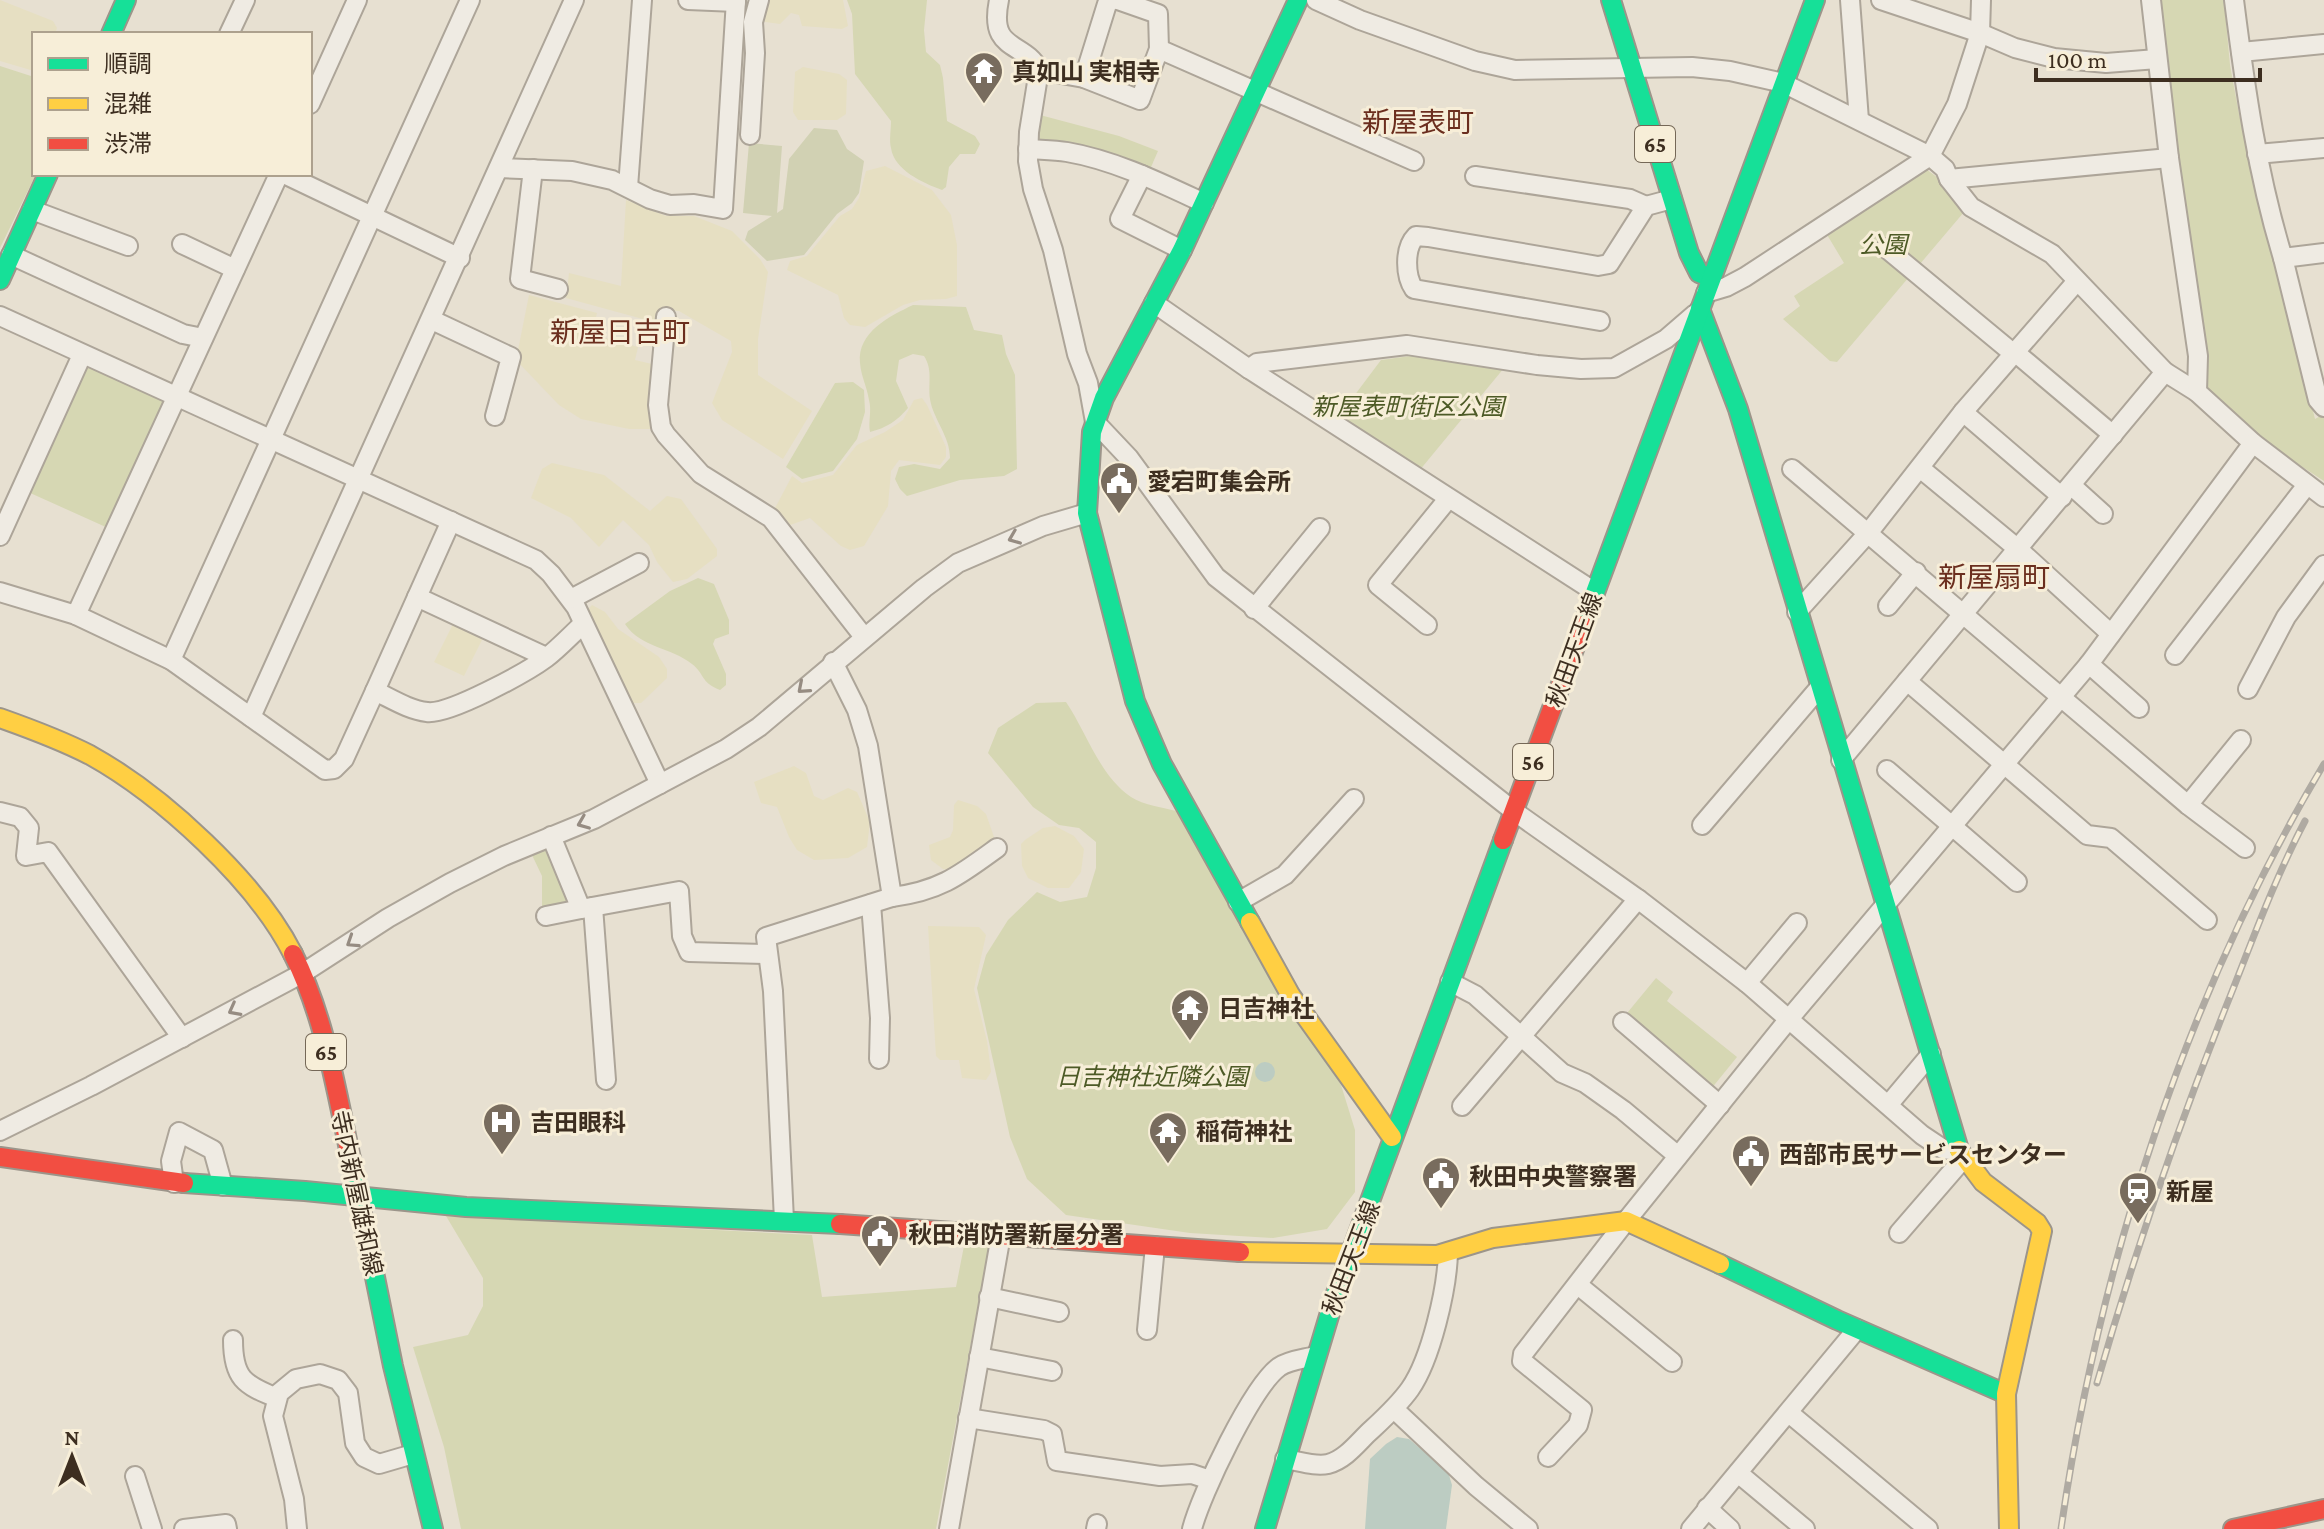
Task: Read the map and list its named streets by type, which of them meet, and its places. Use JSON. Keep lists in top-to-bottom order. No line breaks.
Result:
{"streets":{"street":["65","秋田天王線","56","寺内新屋雄和線"]},"crossings":[["65","秋田天王線"]],"districts":["新屋表町","新屋日吉町","新屋扇町"],"parks":["公園","新屋表町街区公園","日吉神社近隣公園"],"places":{"temple":["真如山 実相寺","日吉神社","稲荷神社"],"public building":["愛宕町集会所","西部市民サービスセンター","秋田中央警察署","秋田消防署新屋分署"],"hospital":["吉田眼科"],"station":["新屋"]},"legend":["順調","混雑","渋滞"],"scale_bar":"100 m","north":"top"}
